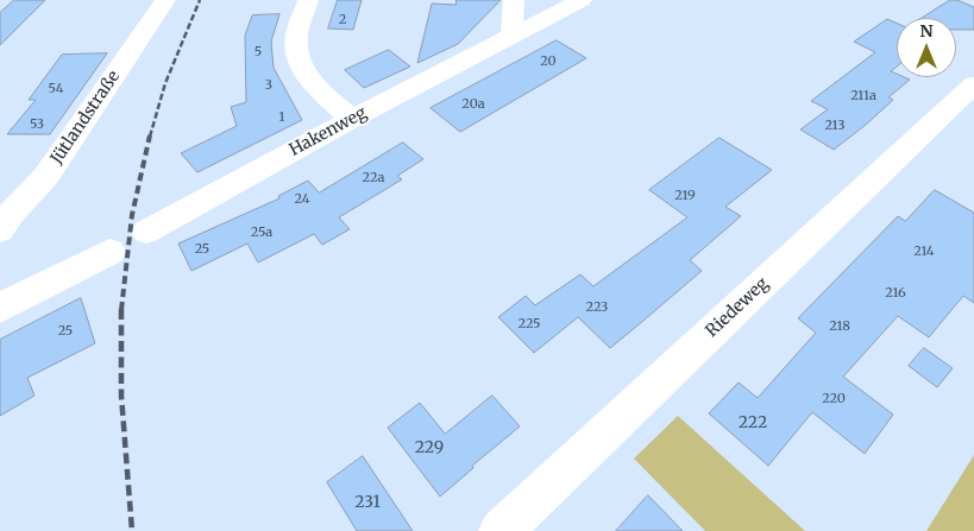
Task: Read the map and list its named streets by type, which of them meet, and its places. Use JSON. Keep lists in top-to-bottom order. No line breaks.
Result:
{"streets":{"street":["Jütlandstraße","Hakenweg","Riedeweg"]},"house_numbers":["2","5","20","3","54","211a","20a","1","53","213","22a","219","24","25a","25","214","216","223","225","218","25","220","222","229","231"],"north":"top"}
